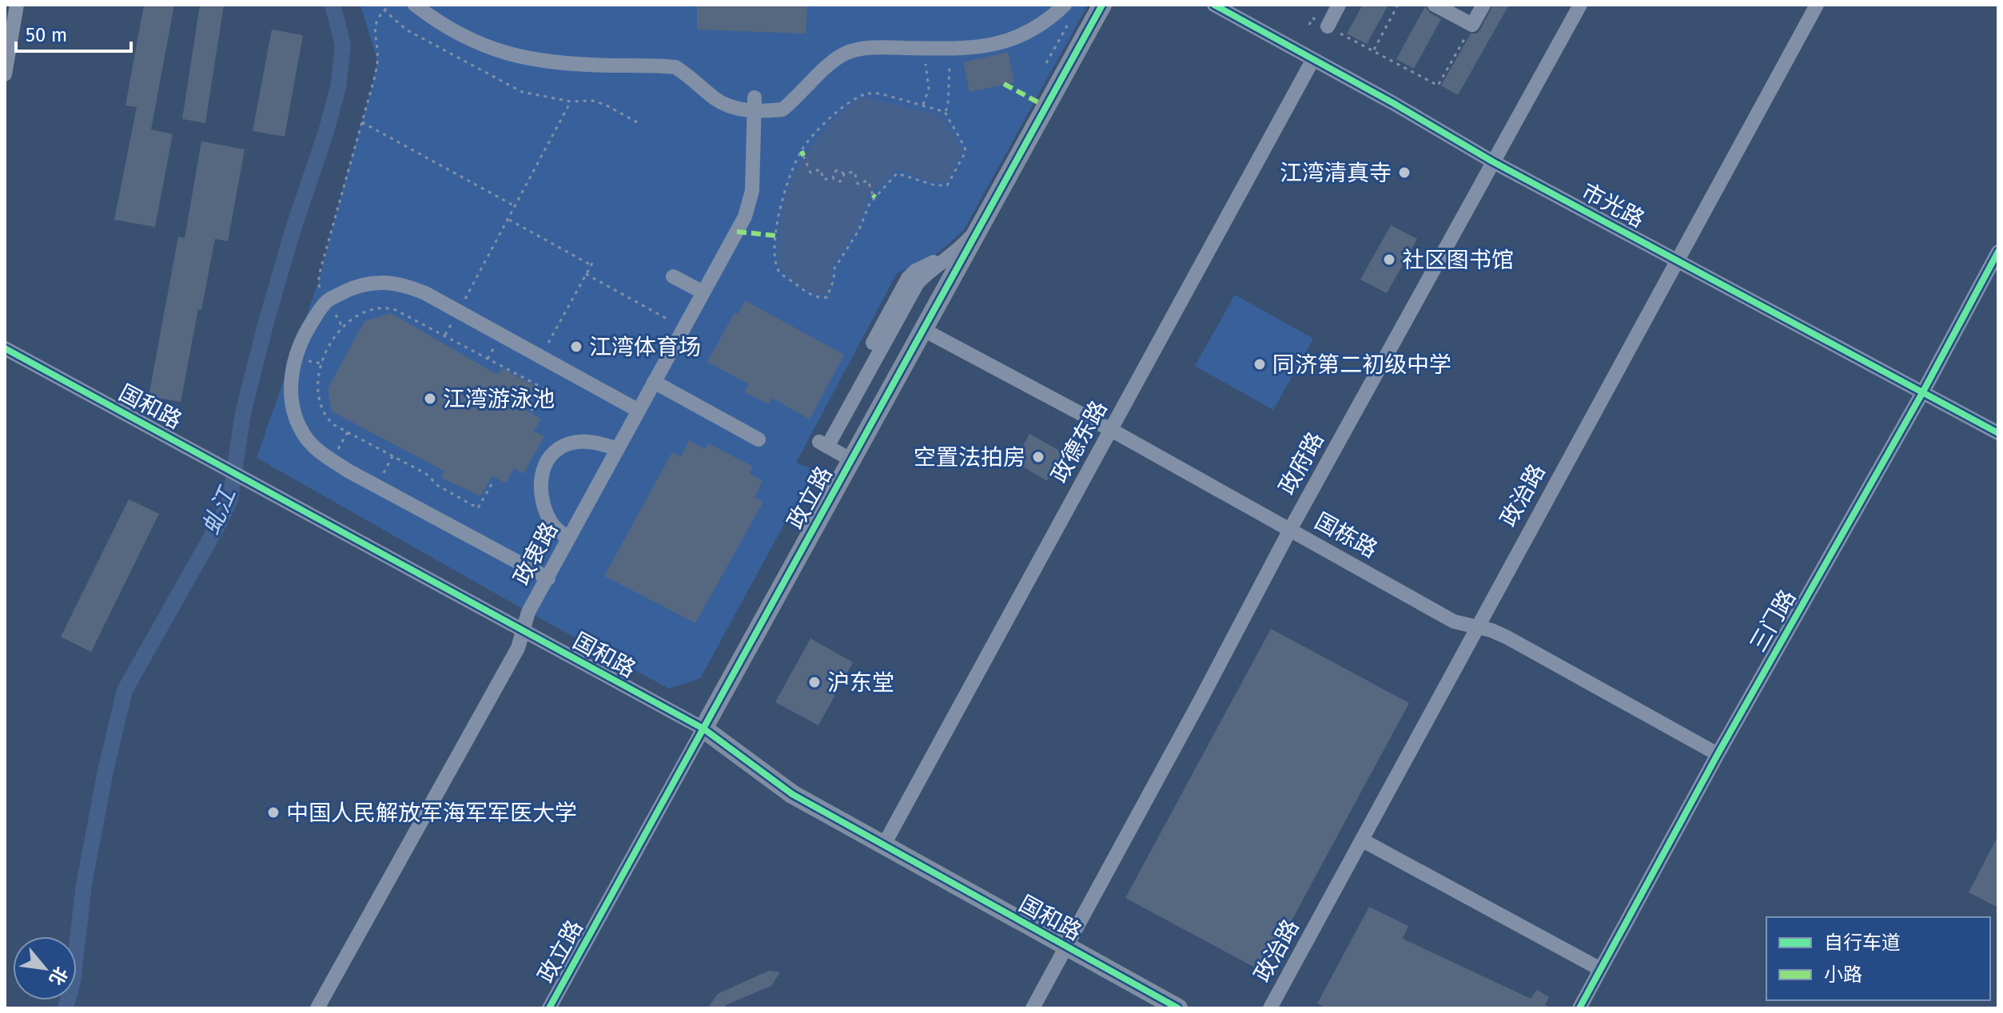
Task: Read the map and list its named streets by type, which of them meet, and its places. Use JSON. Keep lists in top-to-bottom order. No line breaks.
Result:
{"streets":{"main road":["国和路","政立路"],"street":["市光路","政德东路","政府路","政治路","国栋路","政衷路","三门路"]},"crossings":[["市光路","政德东路"],["市光路","政府路"],["市光路","政治路"],["市光路","三门路"],["国和路","政德东路"],["国和路","政府路"],["国和路","政立路"],["国和路","政衷路"],["政德东路","国栋路"],["政府路","国栋路"],["政治路","国栋路"],["政立路","国栋路"],["国栋路","三门路"]],"water":["虬江"],"places":["江湾清真寺","社区图书馆","江湾体育场","同济第二初级中学","江湾游泳池","空置法拍房","沪东堂","中国人民解放军海军军医大学"],"legend":["自行车道","小路"],"scale_bar":"50 m","north":"bottom right"}
